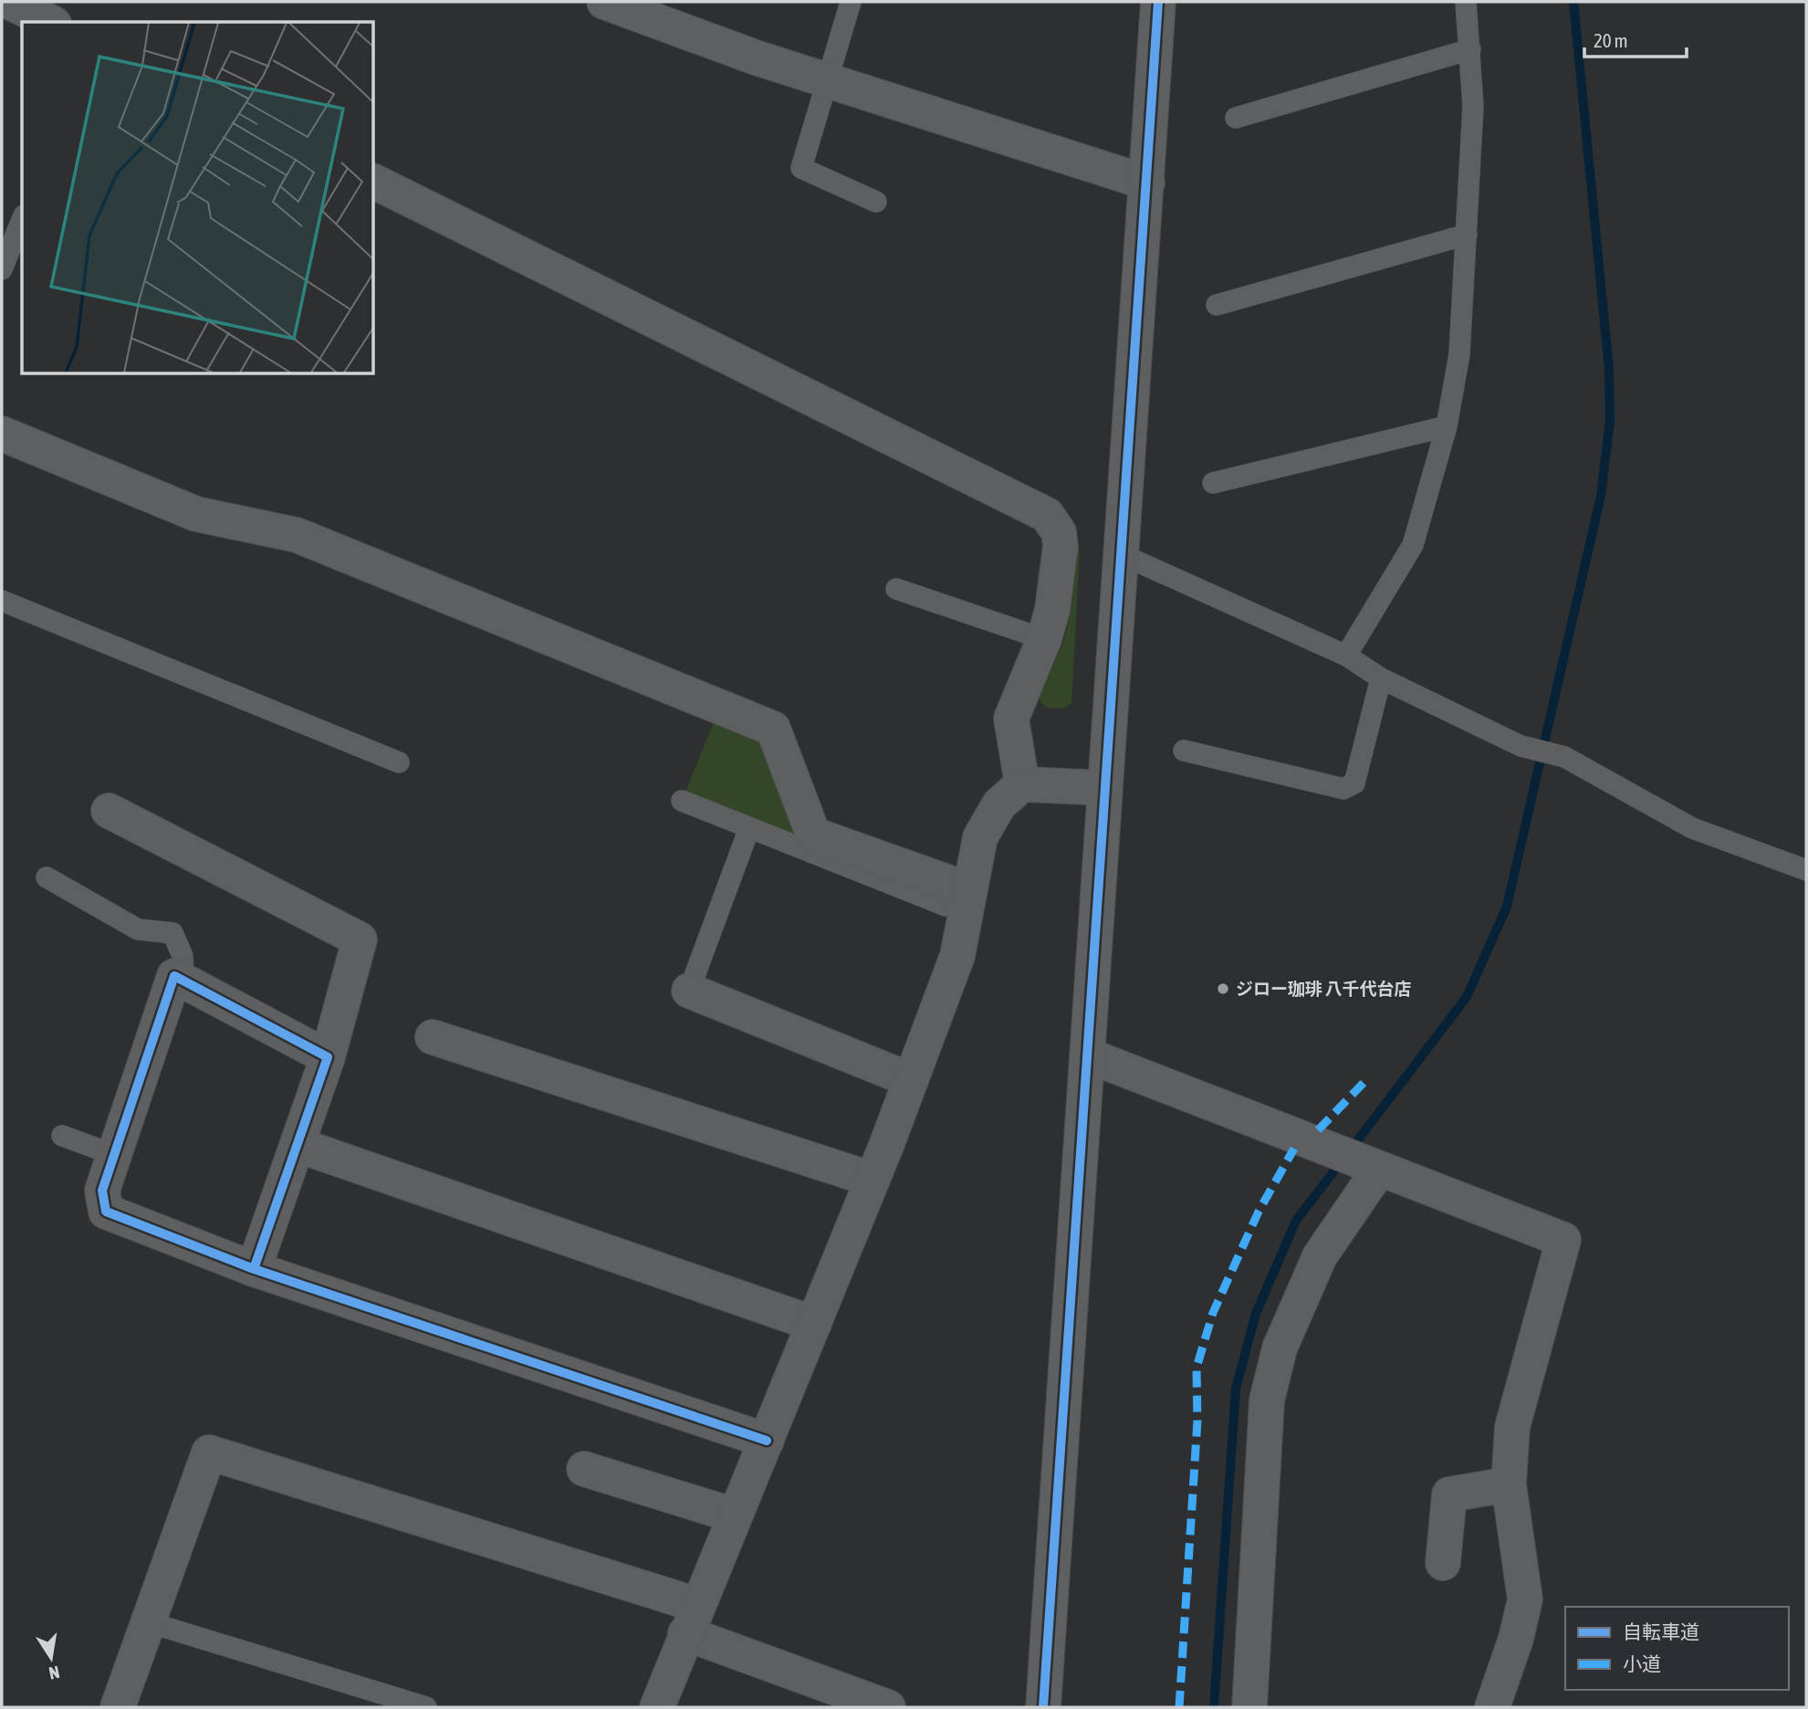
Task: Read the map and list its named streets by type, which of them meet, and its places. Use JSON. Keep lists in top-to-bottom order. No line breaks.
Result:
{"places":["ジロー珈琲 八千代台店"],"legend":["自転車道","小道"],"scale_bar":"20 m","north":"bottom"}
